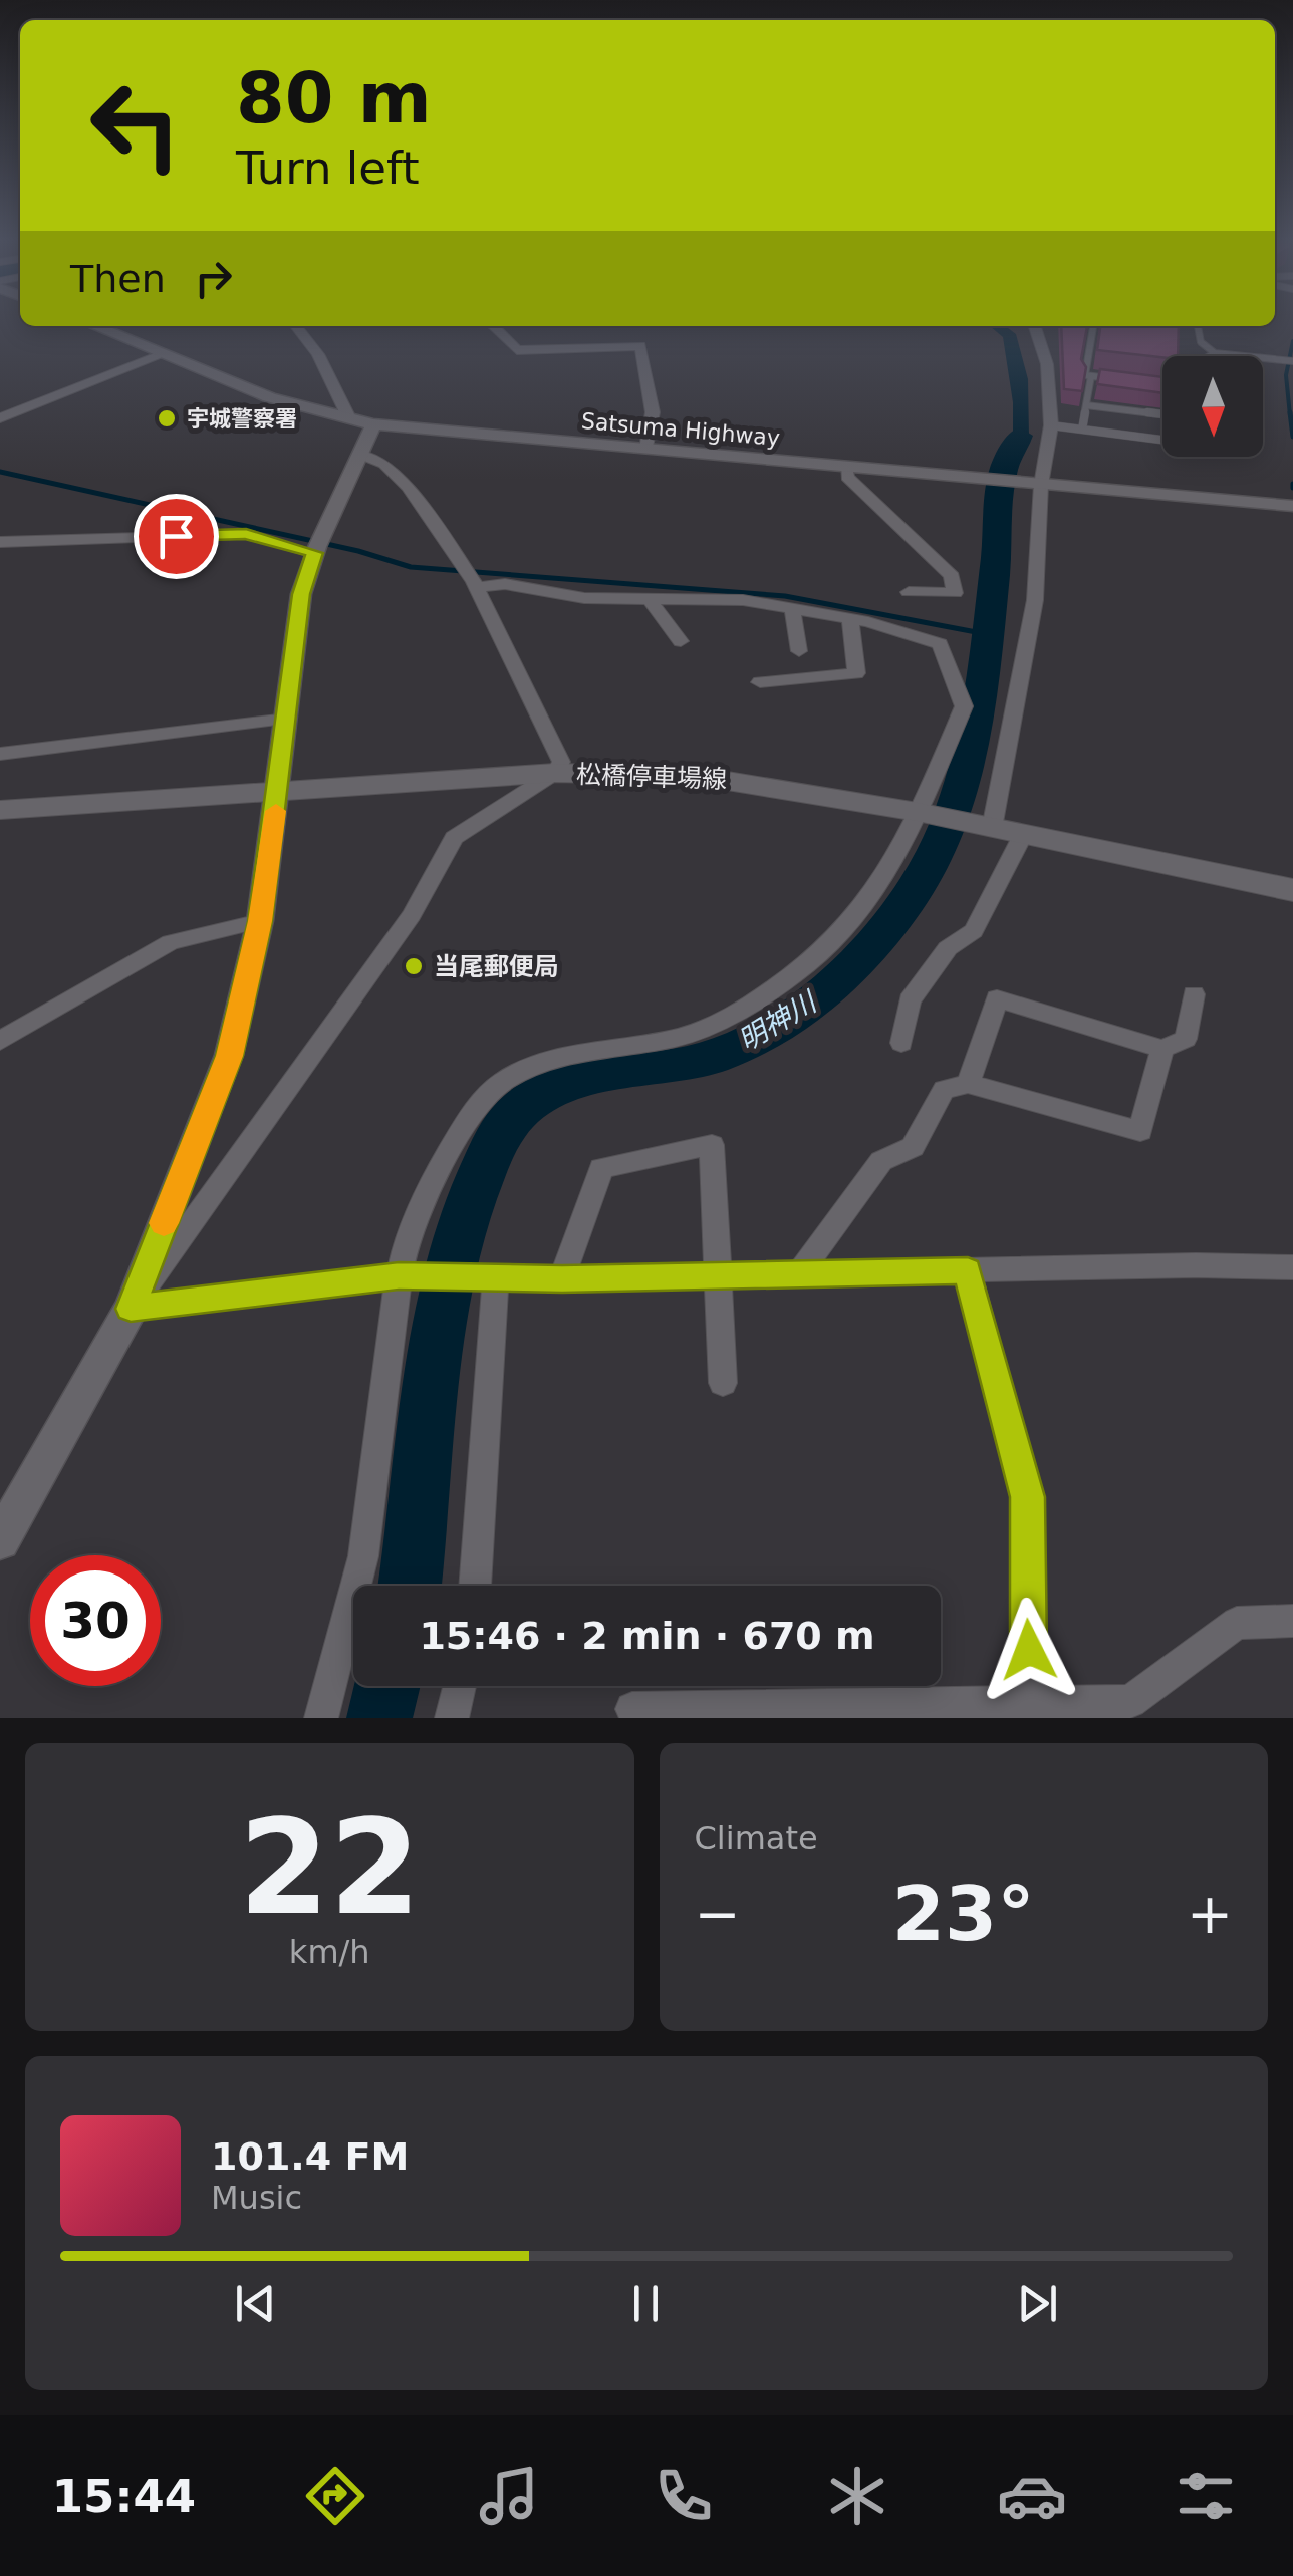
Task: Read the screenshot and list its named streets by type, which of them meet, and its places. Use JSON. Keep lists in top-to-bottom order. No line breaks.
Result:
{"streets":{"main road":["松橋停車場線"],"street":["Satsuma Highway"]},"water":["明神川"],"places":["宇城警察署","当尾郵便局"],"north":"bottom","page":{"turn":["80 m","Turn left"],"then":"Then","limit":"30","trip":"15:46 · 2 min · 670 m","tile":[["22","km/h"],"Climate"],"heat":["−","23°","+"],"song":["101.4 FM","Music"],"tabs":"15:44"}}
